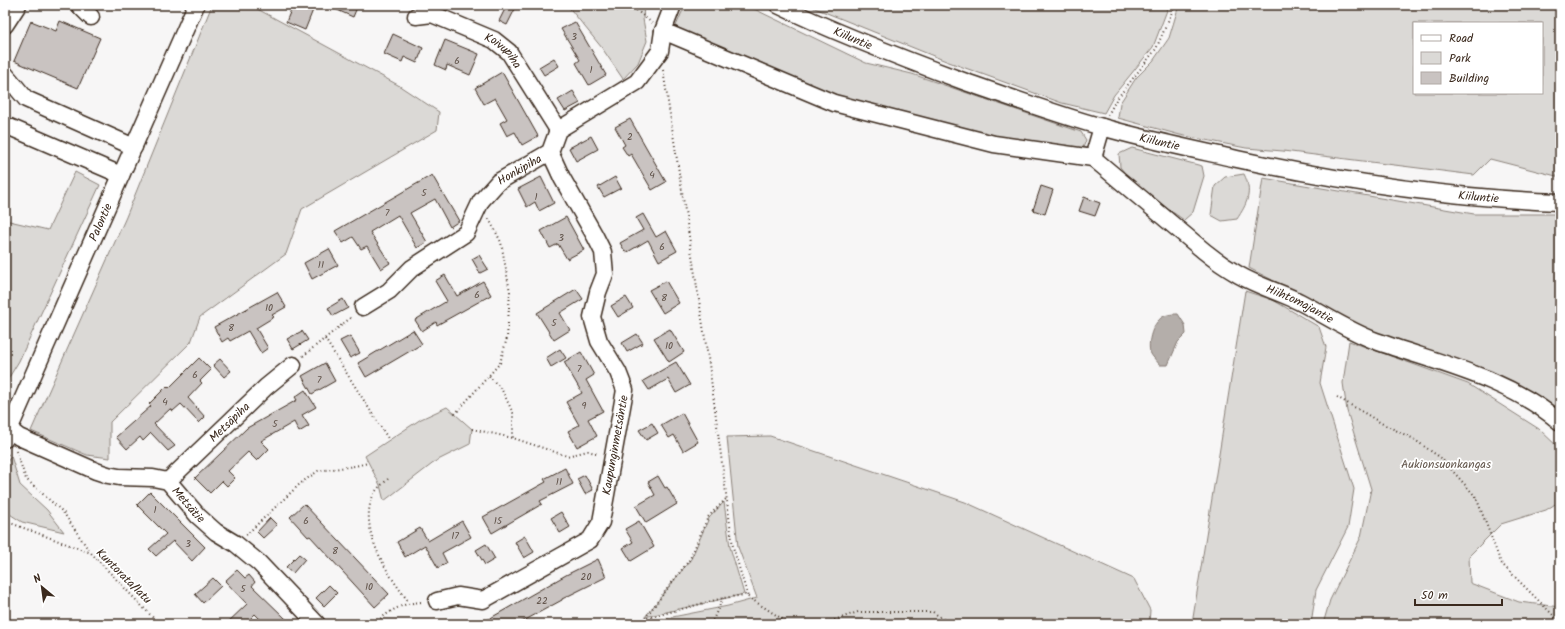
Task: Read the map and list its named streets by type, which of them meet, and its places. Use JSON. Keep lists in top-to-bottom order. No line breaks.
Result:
{"streets":{"street":["Kiiluntie","Koivupiha","Honkipiha","Palontie","Hiihtomajantie","Metsäpiha","Kaupunginmetsäntie","Metsätie"],"path":["Kuntorata/latu"]},"crossings":[["Koivupiha","Honkipiha"],["Honkipiha","Kaupunginmetsäntie"],["Palontie","Metsätie"],["Metsäpiha","Metsätie"]],"parks":["Aukionsuonkangas"],"house_numbers":["3","6","1","2","4","5","1","7","3","6","11","6","8","10","5","8","10","7","6","7","4","9","5","11","1","6","15","17","3","8","20","10","5","22"],"legend":["Road","Park","Building"],"scale_bar":"50 m","north":"top left"}
